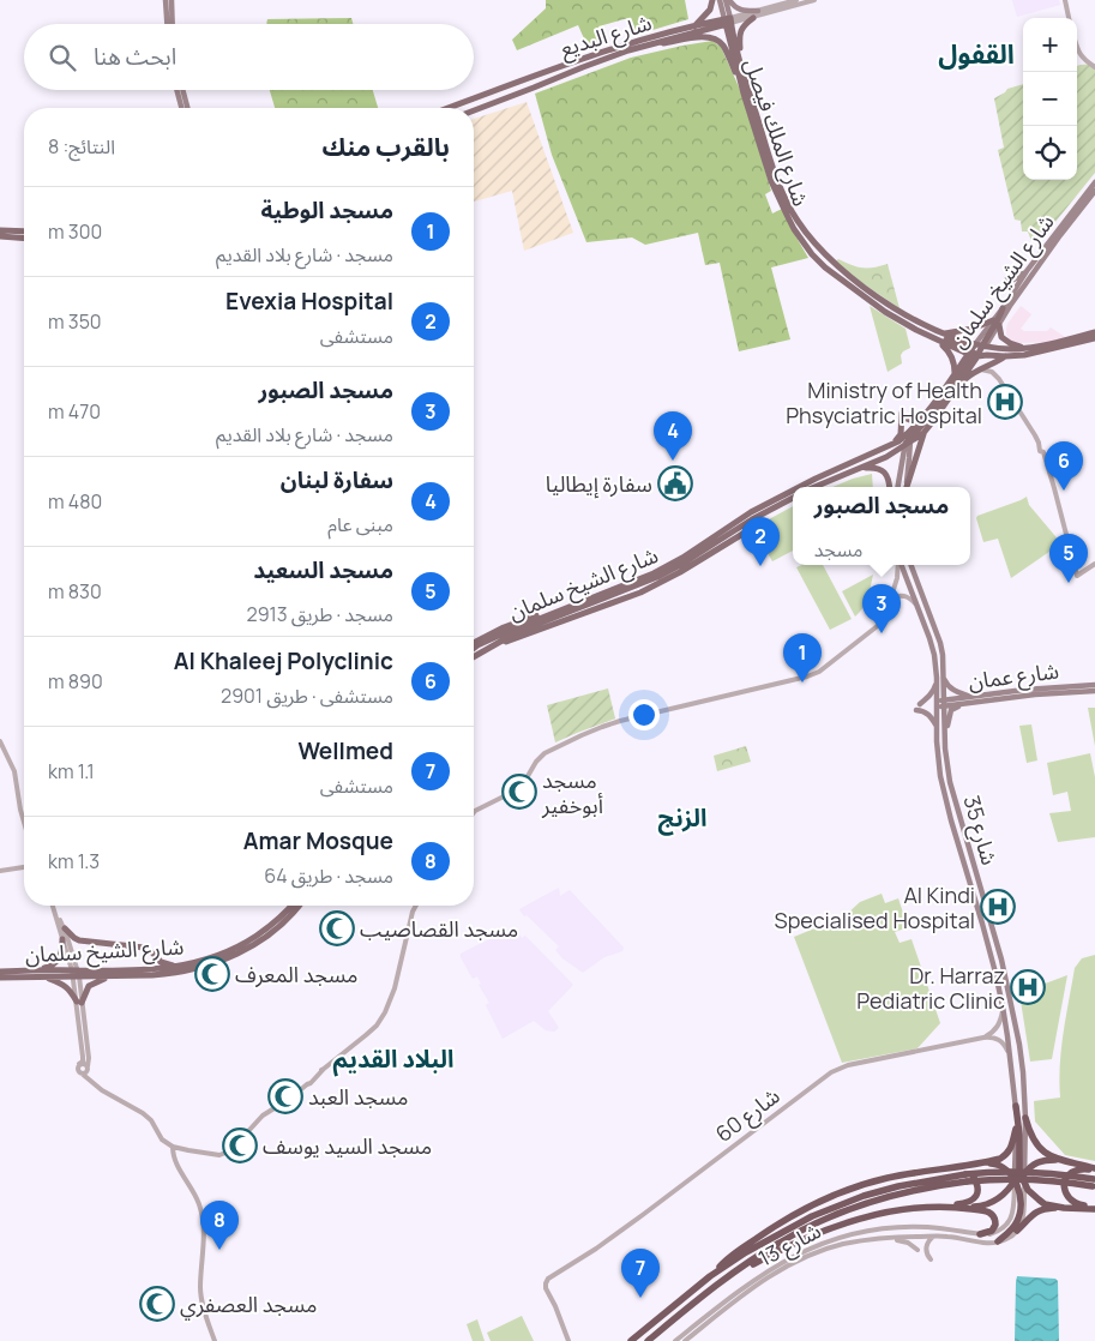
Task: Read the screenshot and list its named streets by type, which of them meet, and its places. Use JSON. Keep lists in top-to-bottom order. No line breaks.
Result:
{"streets":{"main road":["شارع البديع","شارع الملك فيصل","شارع الشيخ سلمان","شارع عمان","شارع 35"],"street":["شارع 60","شارع 13"]},"crossings":[["شارع البديع","شارع الملك فيصل"],["شارع الملك فيصل","شارع الشيخ سلمان"],["شارع عمان","شارع 35"]],"districts":["القفول","الزنج","البلاد القديم"],"places":{"hospital":["Ministry of Health Phsyciatric Hospital","Al Kindi Specialised Hospital","Dr. Harraz Pediatric Clinic"],"public building":["سفارة إيطاليا"],"mosque":["مسجد أبوخفير","مسجد القصاصيب","مسجد المعرف","مسجد العبد","مسجد السيد يوسف","مسجد العصفري"]},"page":{"map_buttons":["+","−"],"search":"ابحث هنا","heading":["بالقرب منك","النتائج: 8"],"list":[{"mark":"1","name":"مسجد الوطية","note":"مسجد · شارع بلاد القديم","value":"300 m"},{"mark":"2","name":"Evexia Hospital","note":"مستشفى","value":"350 m"},{"mark":"3","name":"مسجد الصبور","note":"مسجد · شارع بلاد القديم","value":"470 m"},{"mark":"4","name":"سفارة لبنان","note":"مبنى عام","value":"480 m"},{"mark":"5","name":"مسجد السعيد","note":"مسجد · طريق 2913","value":"830 m"},{"mark":"6","name":"Al Khaleej Polyclinic","note":"مستشفى · طريق 2901","value":"890 m"},{"mark":"7","name":"Wellmed","note":"مستشفى","value":"1.1 km"},{"mark":"8","name":"Amar Mosque","note":"مسجد · طريق 64","value":"1.3 km"}],"pins":["4","6","2","5","3","1","8","7"],"popup":["مسجد الصبور","مسجد"]}}
